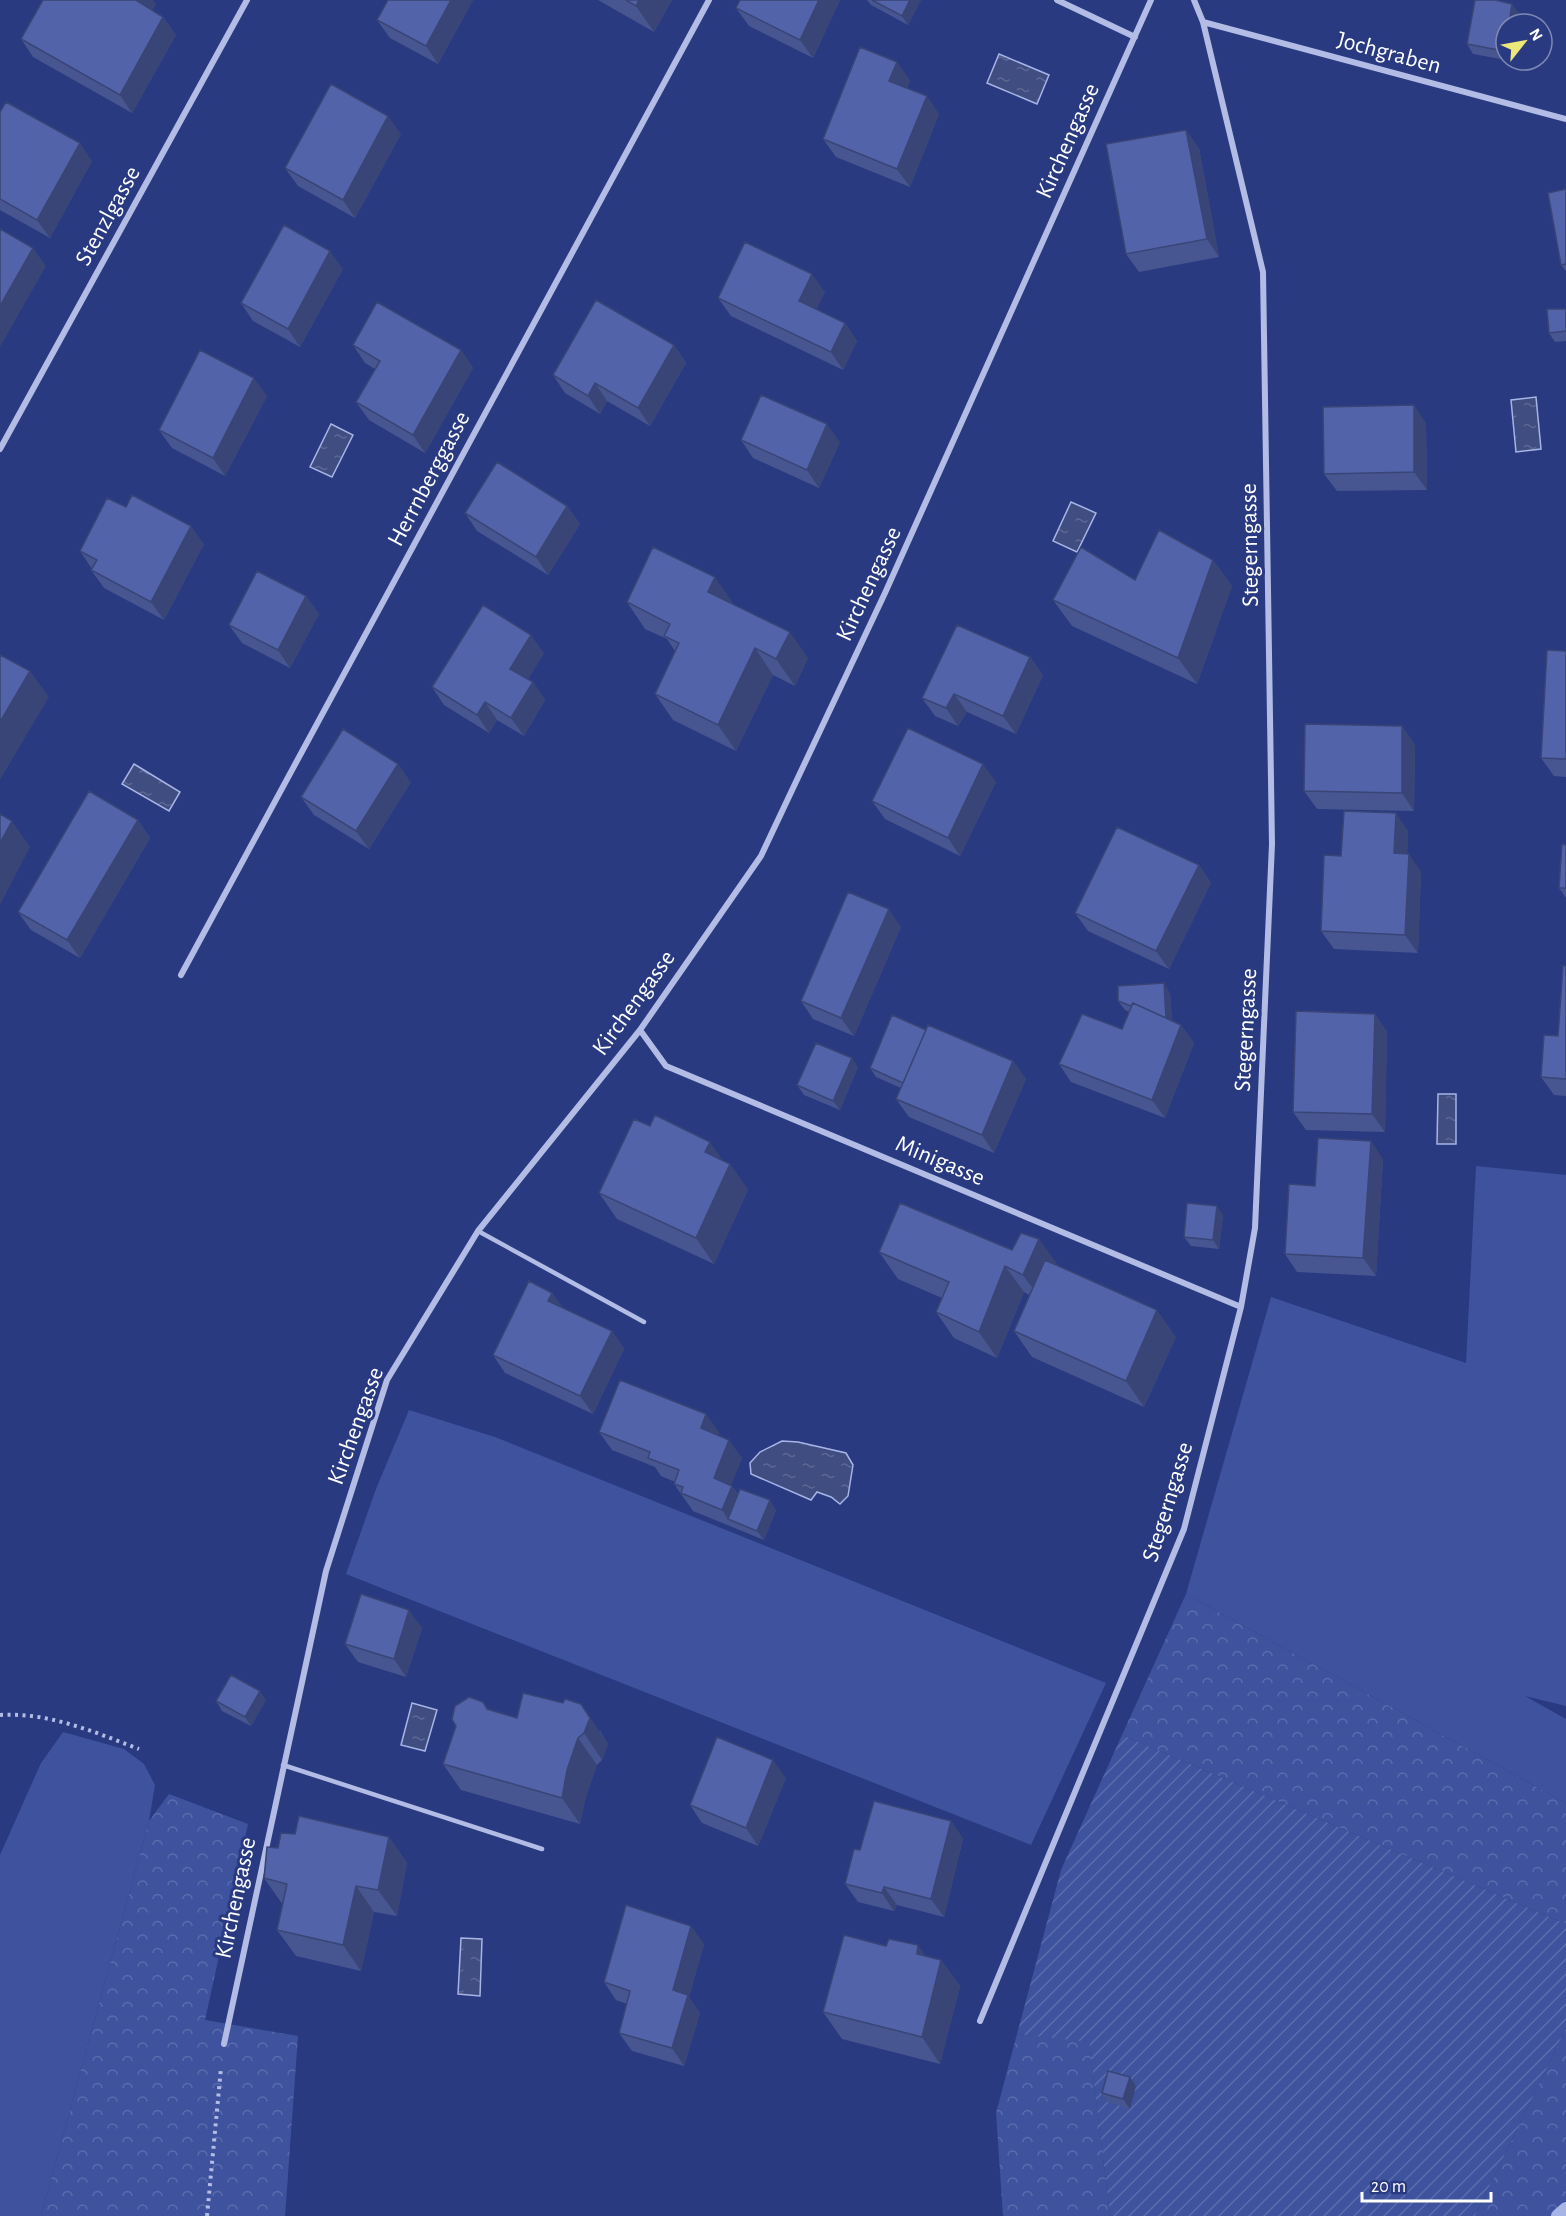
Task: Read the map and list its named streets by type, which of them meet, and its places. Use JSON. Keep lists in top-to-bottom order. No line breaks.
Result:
{"streets":{"street":["Jochgraben","Kirchengasse","Stenzlgasse","Herrnberggasse","Stegerngasse","Minigasse"]},"crossings":[["Jochgraben","Stegerngasse"],["Kirchengasse","Minigasse"],["Stegerngasse","Minigasse"]],"scale_bar":"20 m","north":"top right"}
